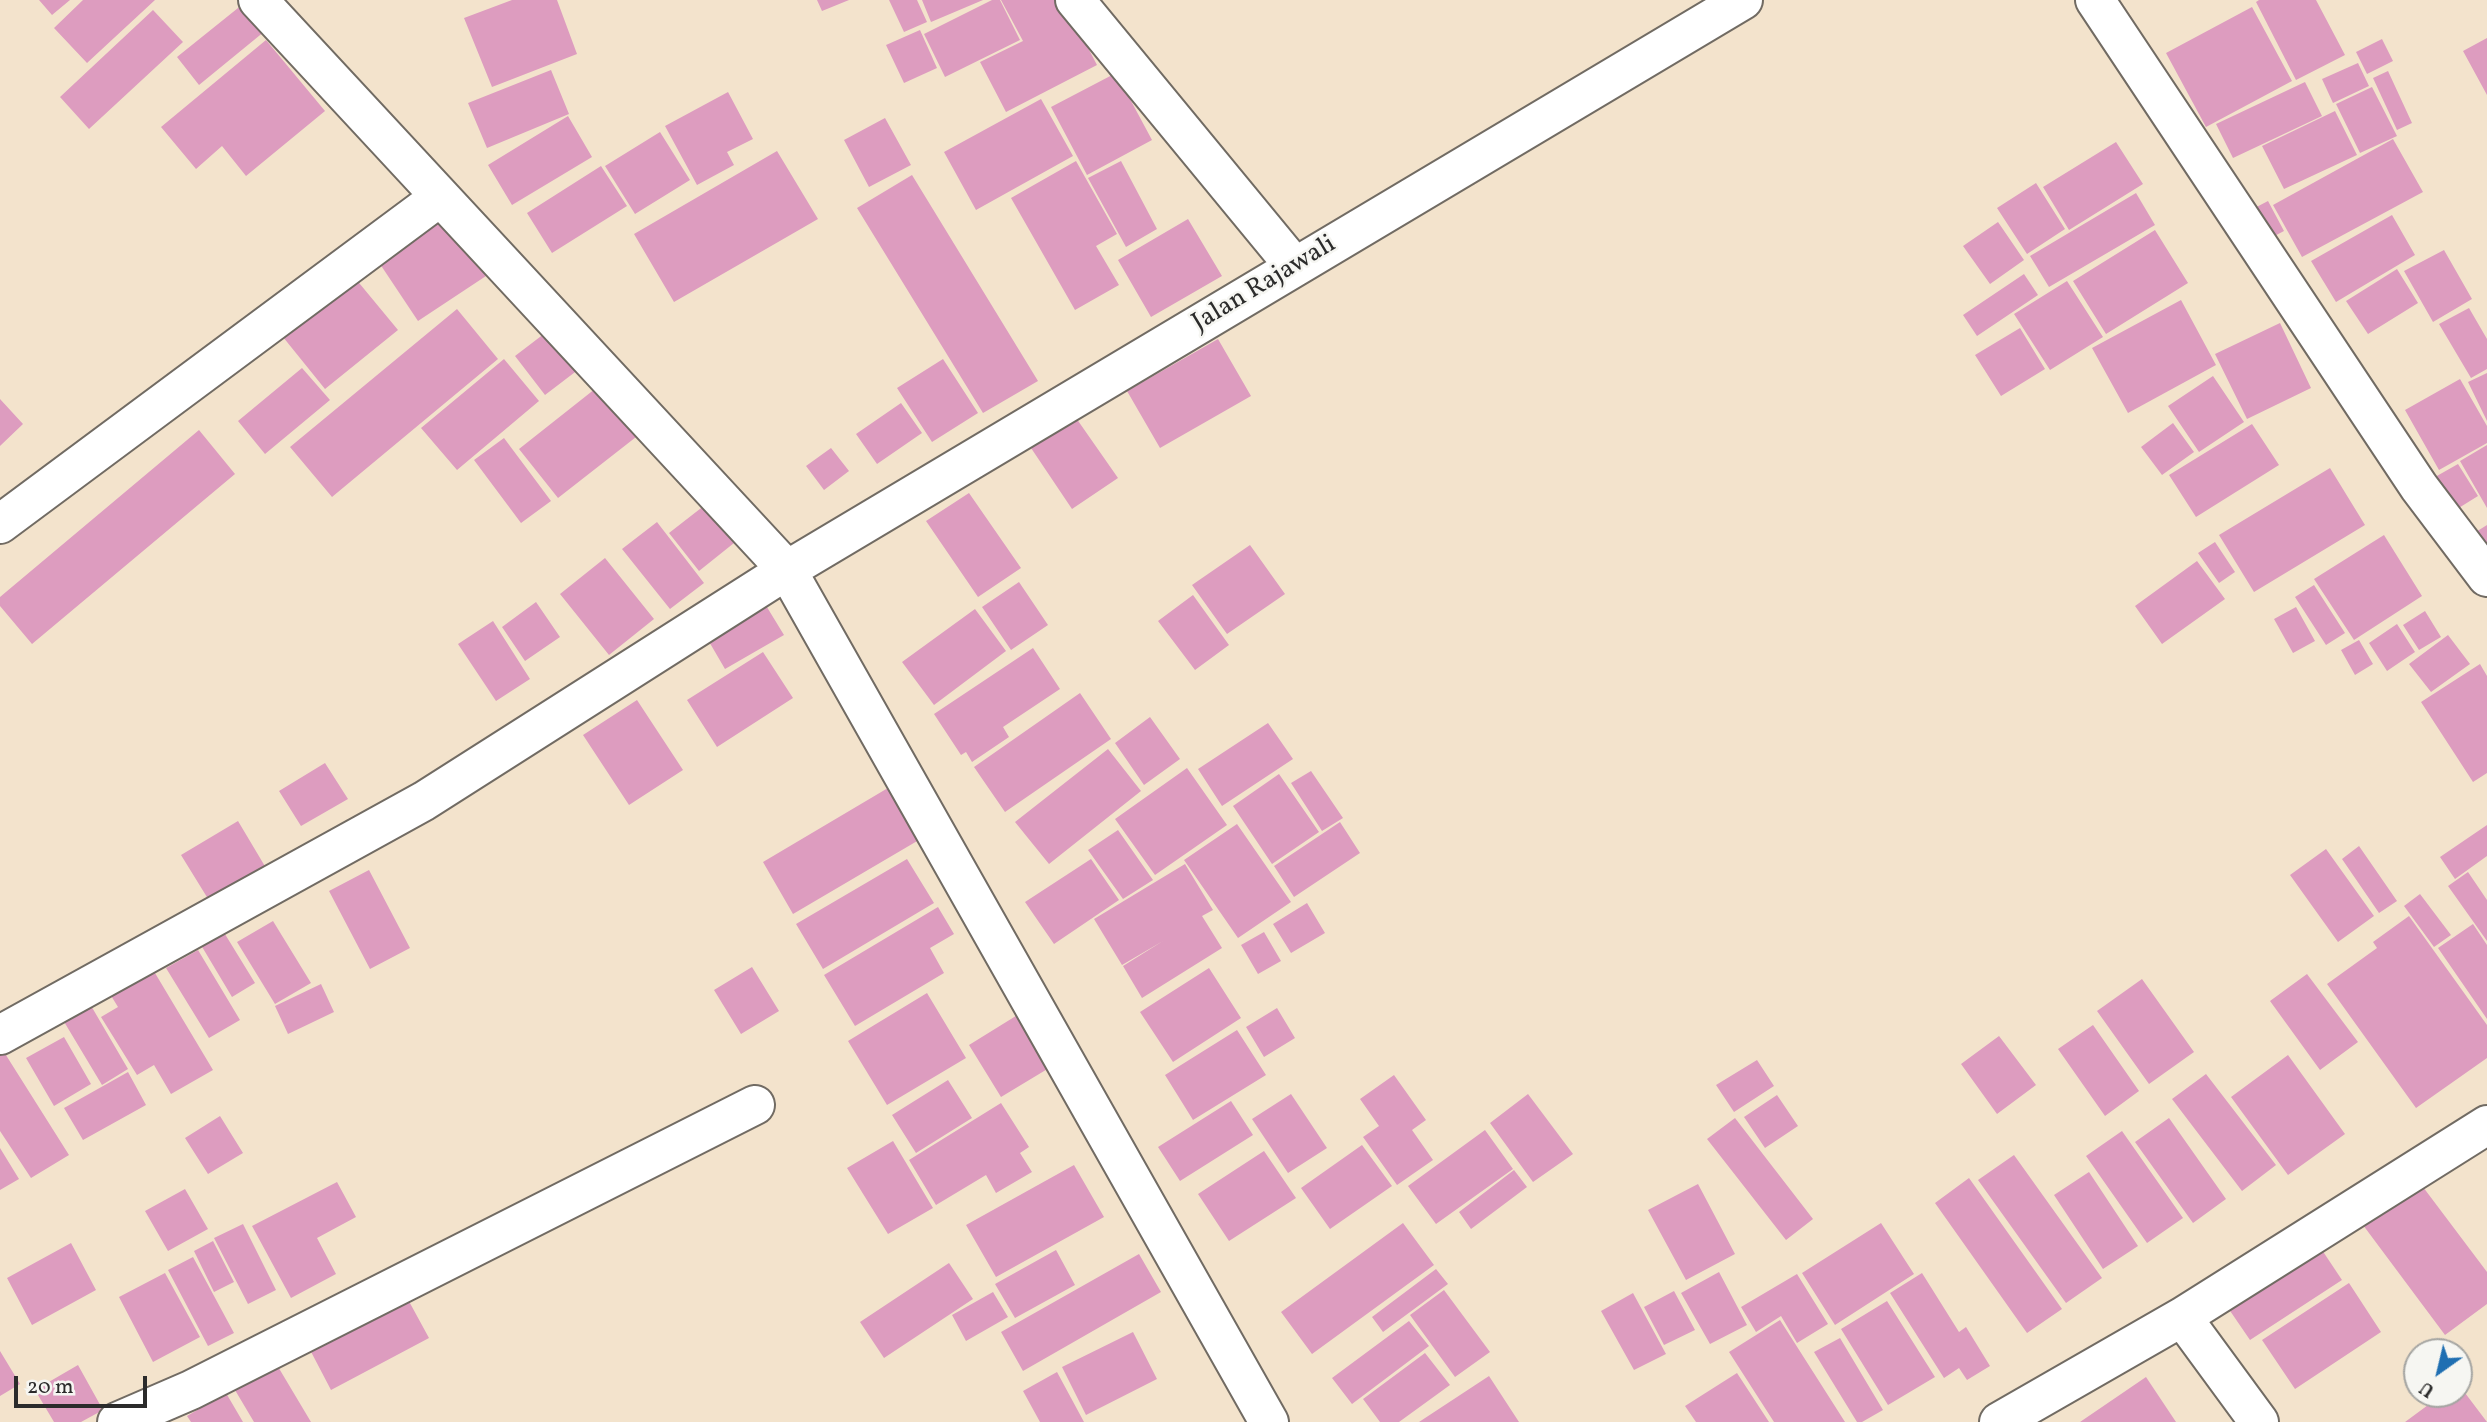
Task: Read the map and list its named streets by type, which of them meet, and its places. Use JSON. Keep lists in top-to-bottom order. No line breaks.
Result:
{"streets":{"street":["Jalan Rajawali"]},"scale_bar":"20 m","north":"bottom left"}
